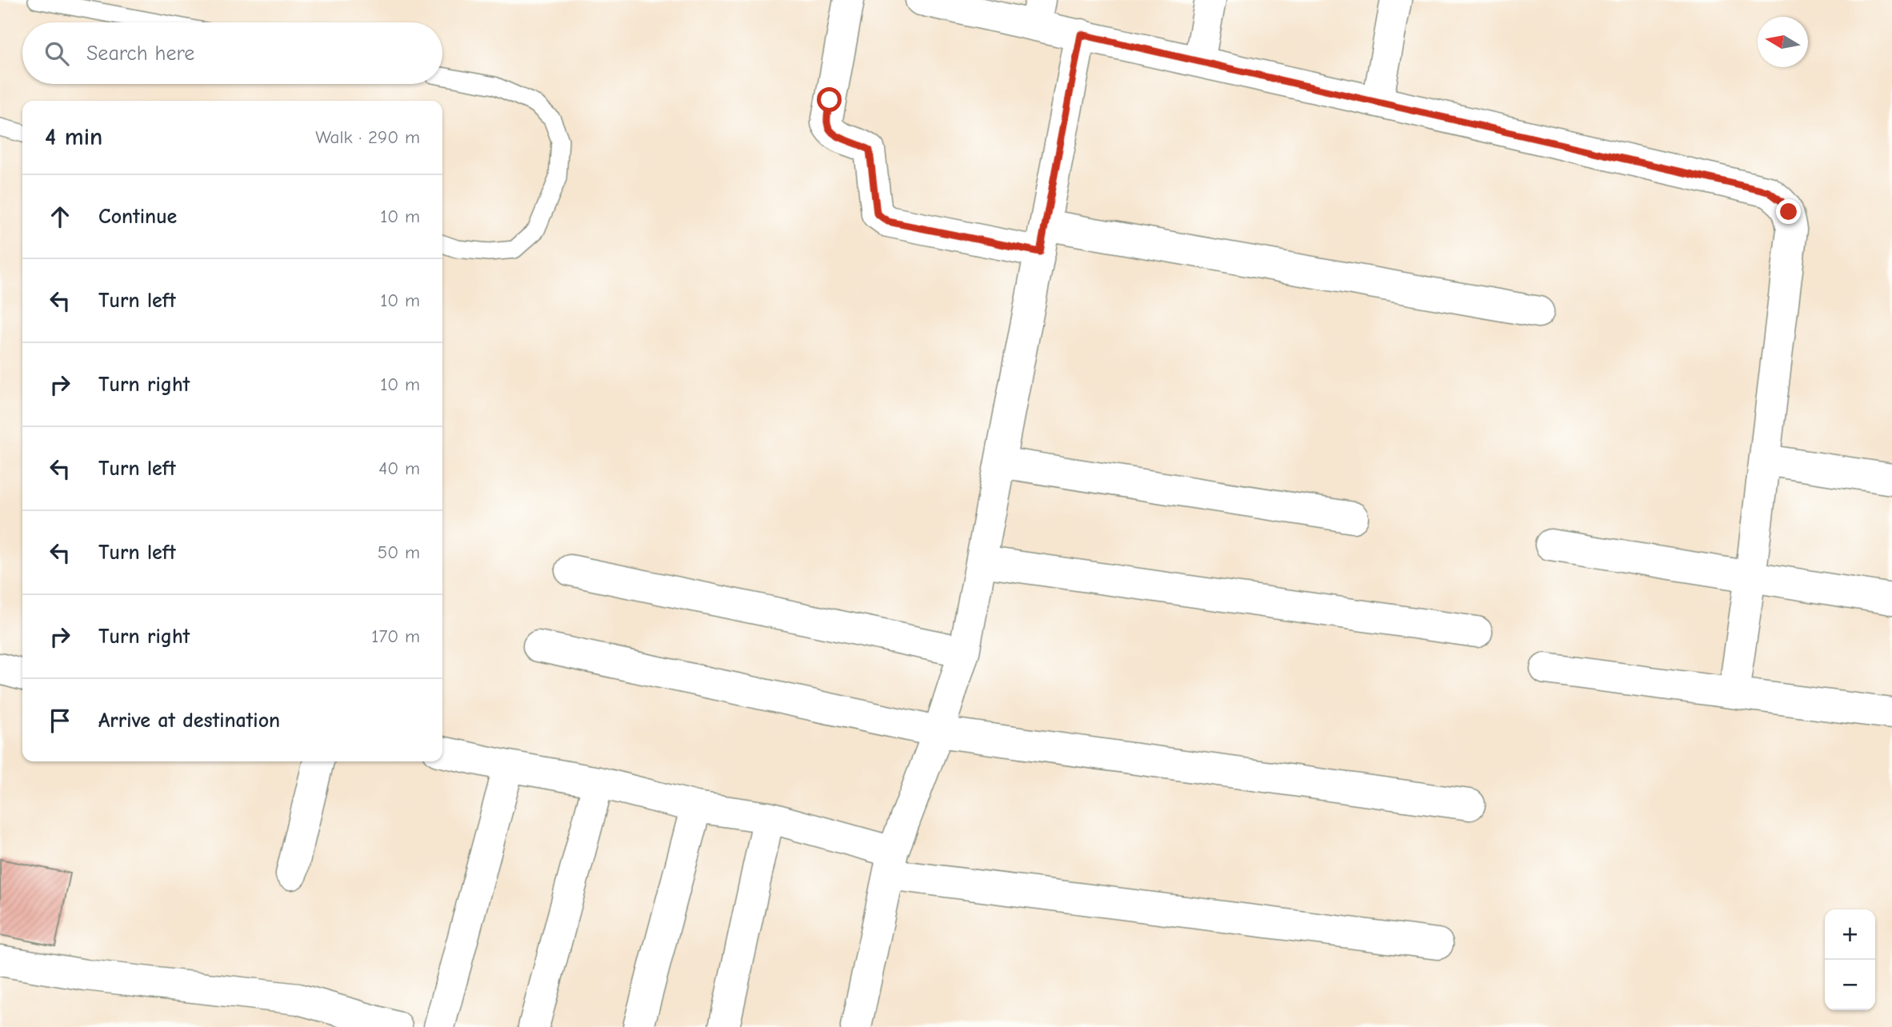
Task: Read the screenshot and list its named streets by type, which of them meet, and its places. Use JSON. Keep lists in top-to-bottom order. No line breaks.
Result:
{"north":"left","page":{"search":"Search here","heading":["4 min","Walk · 290 m"],"list":[["Continue","10 m"],["Turn left","10 m"],["Turn right","10 m"],["Turn left","40 m"],["Turn left","50 m"],["Turn right","170 m"],"Arrive at destination"],"map_buttons":["+","−"]}}
